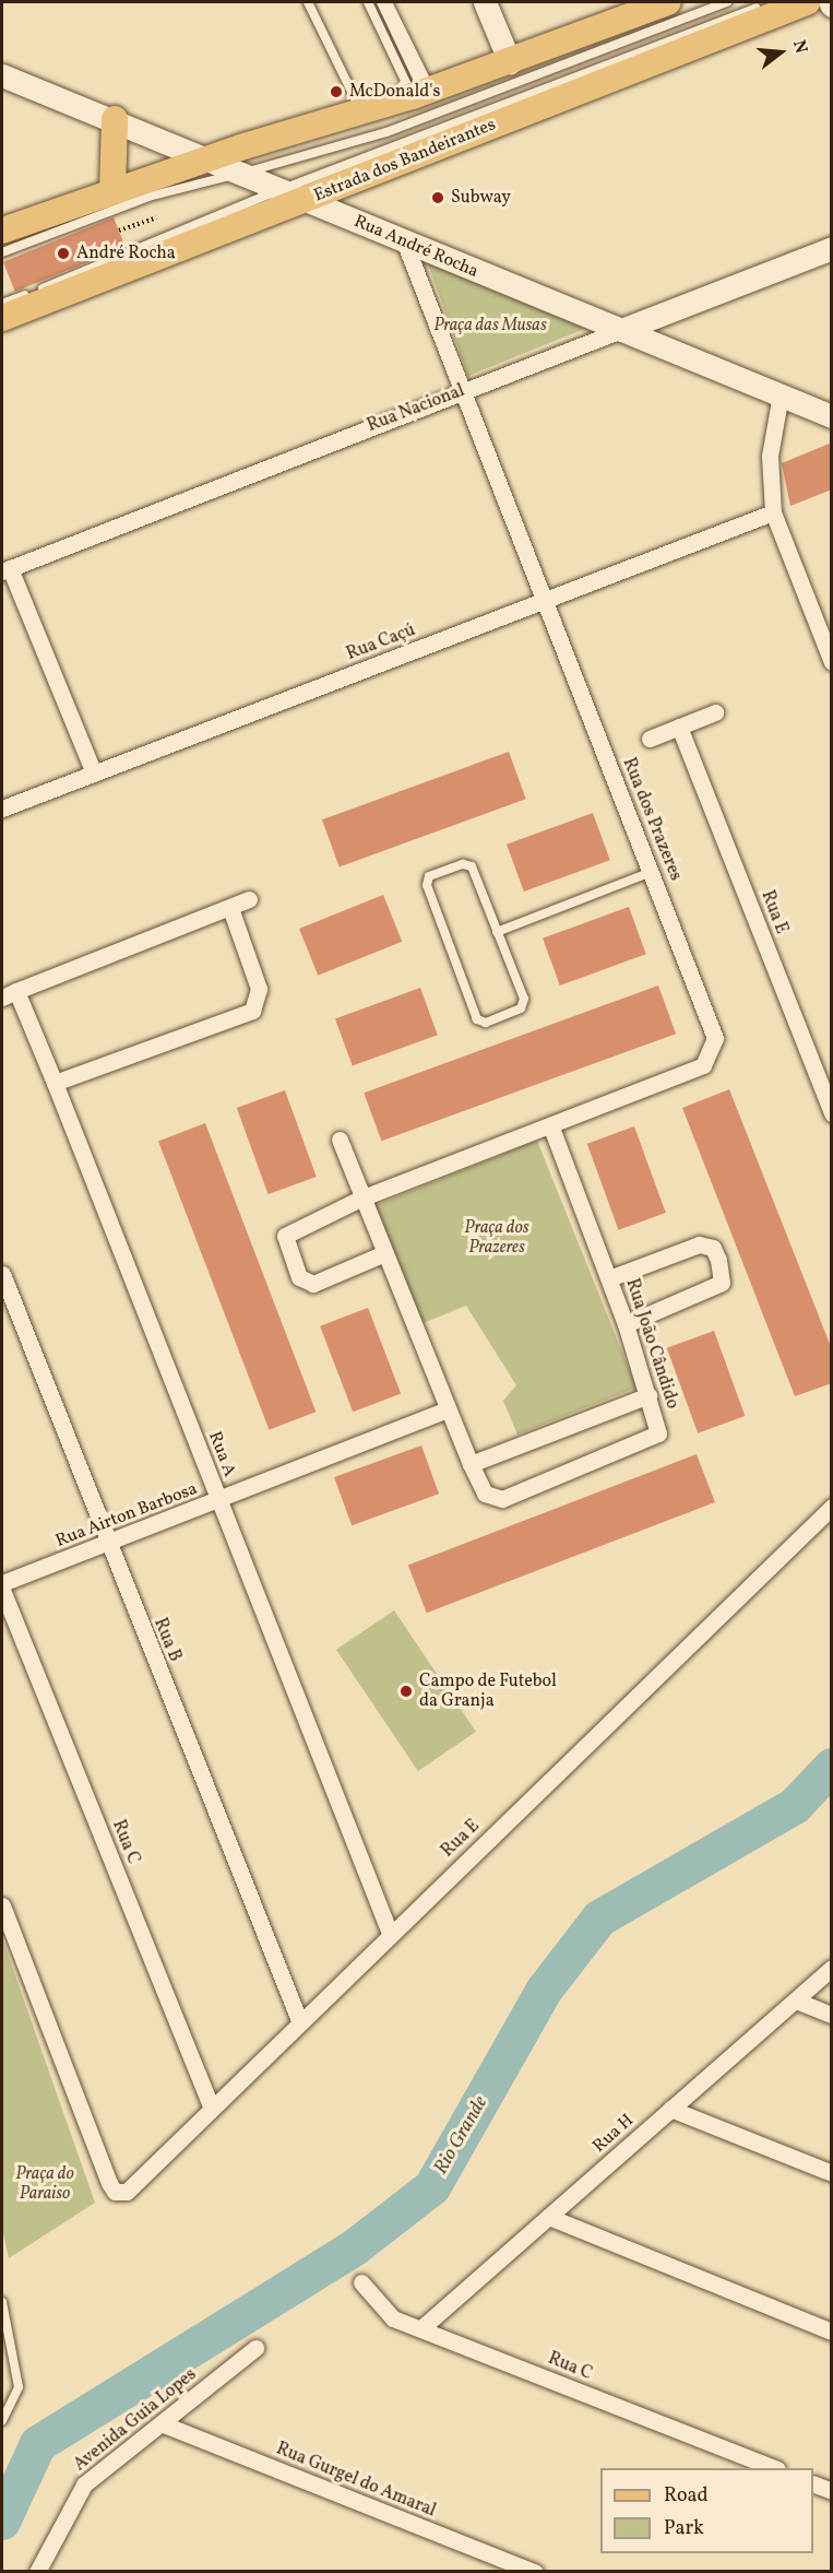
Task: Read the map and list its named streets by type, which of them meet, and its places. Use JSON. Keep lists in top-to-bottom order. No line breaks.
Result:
{"streets":{"main road":["Estrada dos Bandeirantes","Rua André Rocha","Rua Nacional"],"street":["Rua Caçú","Rua dos Prazeres","Rua E","Rua João Cândido","Rua A","Rua Airton Barbosa","Rua B","Rua C","Rua H","Avenida Guia Lopes","Rua Gurgel do Amaral"]},"crossings":[["Estrada dos Bandeirantes","Rua André Rocha"],["Rua André Rocha","Rua Nacional"],["Rua André Rocha","Rua dos Prazeres"],["Rua Nacional","Rua dos Prazeres"],["Rua Caçú","Rua dos Prazeres"],["Rua dos Prazeres","Rua João Cândido"],["Rua E","Rua A"],["Rua E","Rua B"],["Rua E","Rua C"],["Rua A","Rua Airton Barbosa"],["Rua Airton Barbosa","Rua B"],["Rua C","Rua H"],["Avenida Guia Lopes","Rua Gurgel do Amaral"]],"water":["Rio Grande"],"parks":["Praça das Musas","Praça dos Prazeres","Praça do Paraiso"],"places":["McDonald's","Subway","André Rocha","Campo de Futebol da Granja"],"legend":["Road","Park"],"north":"right"}
